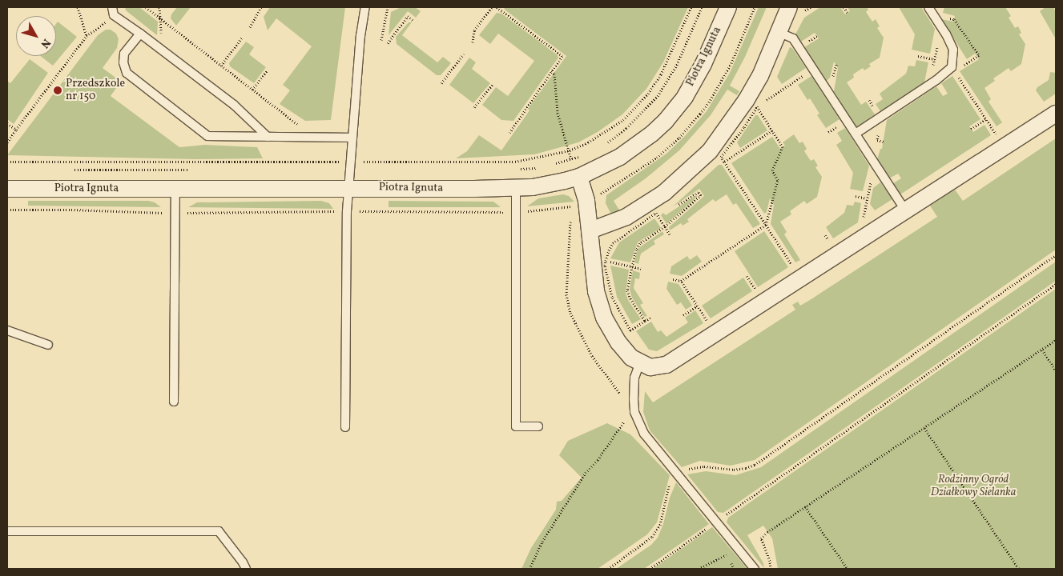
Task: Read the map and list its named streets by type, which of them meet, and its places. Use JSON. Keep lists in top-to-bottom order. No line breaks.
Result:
{"streets":{"street":["Piotra Ignuta"]},"parks":["Rodzinny Ogród Działkowy Sielanka"],"places":["Przedszkole nr 150"],"north":"bottom right"}
